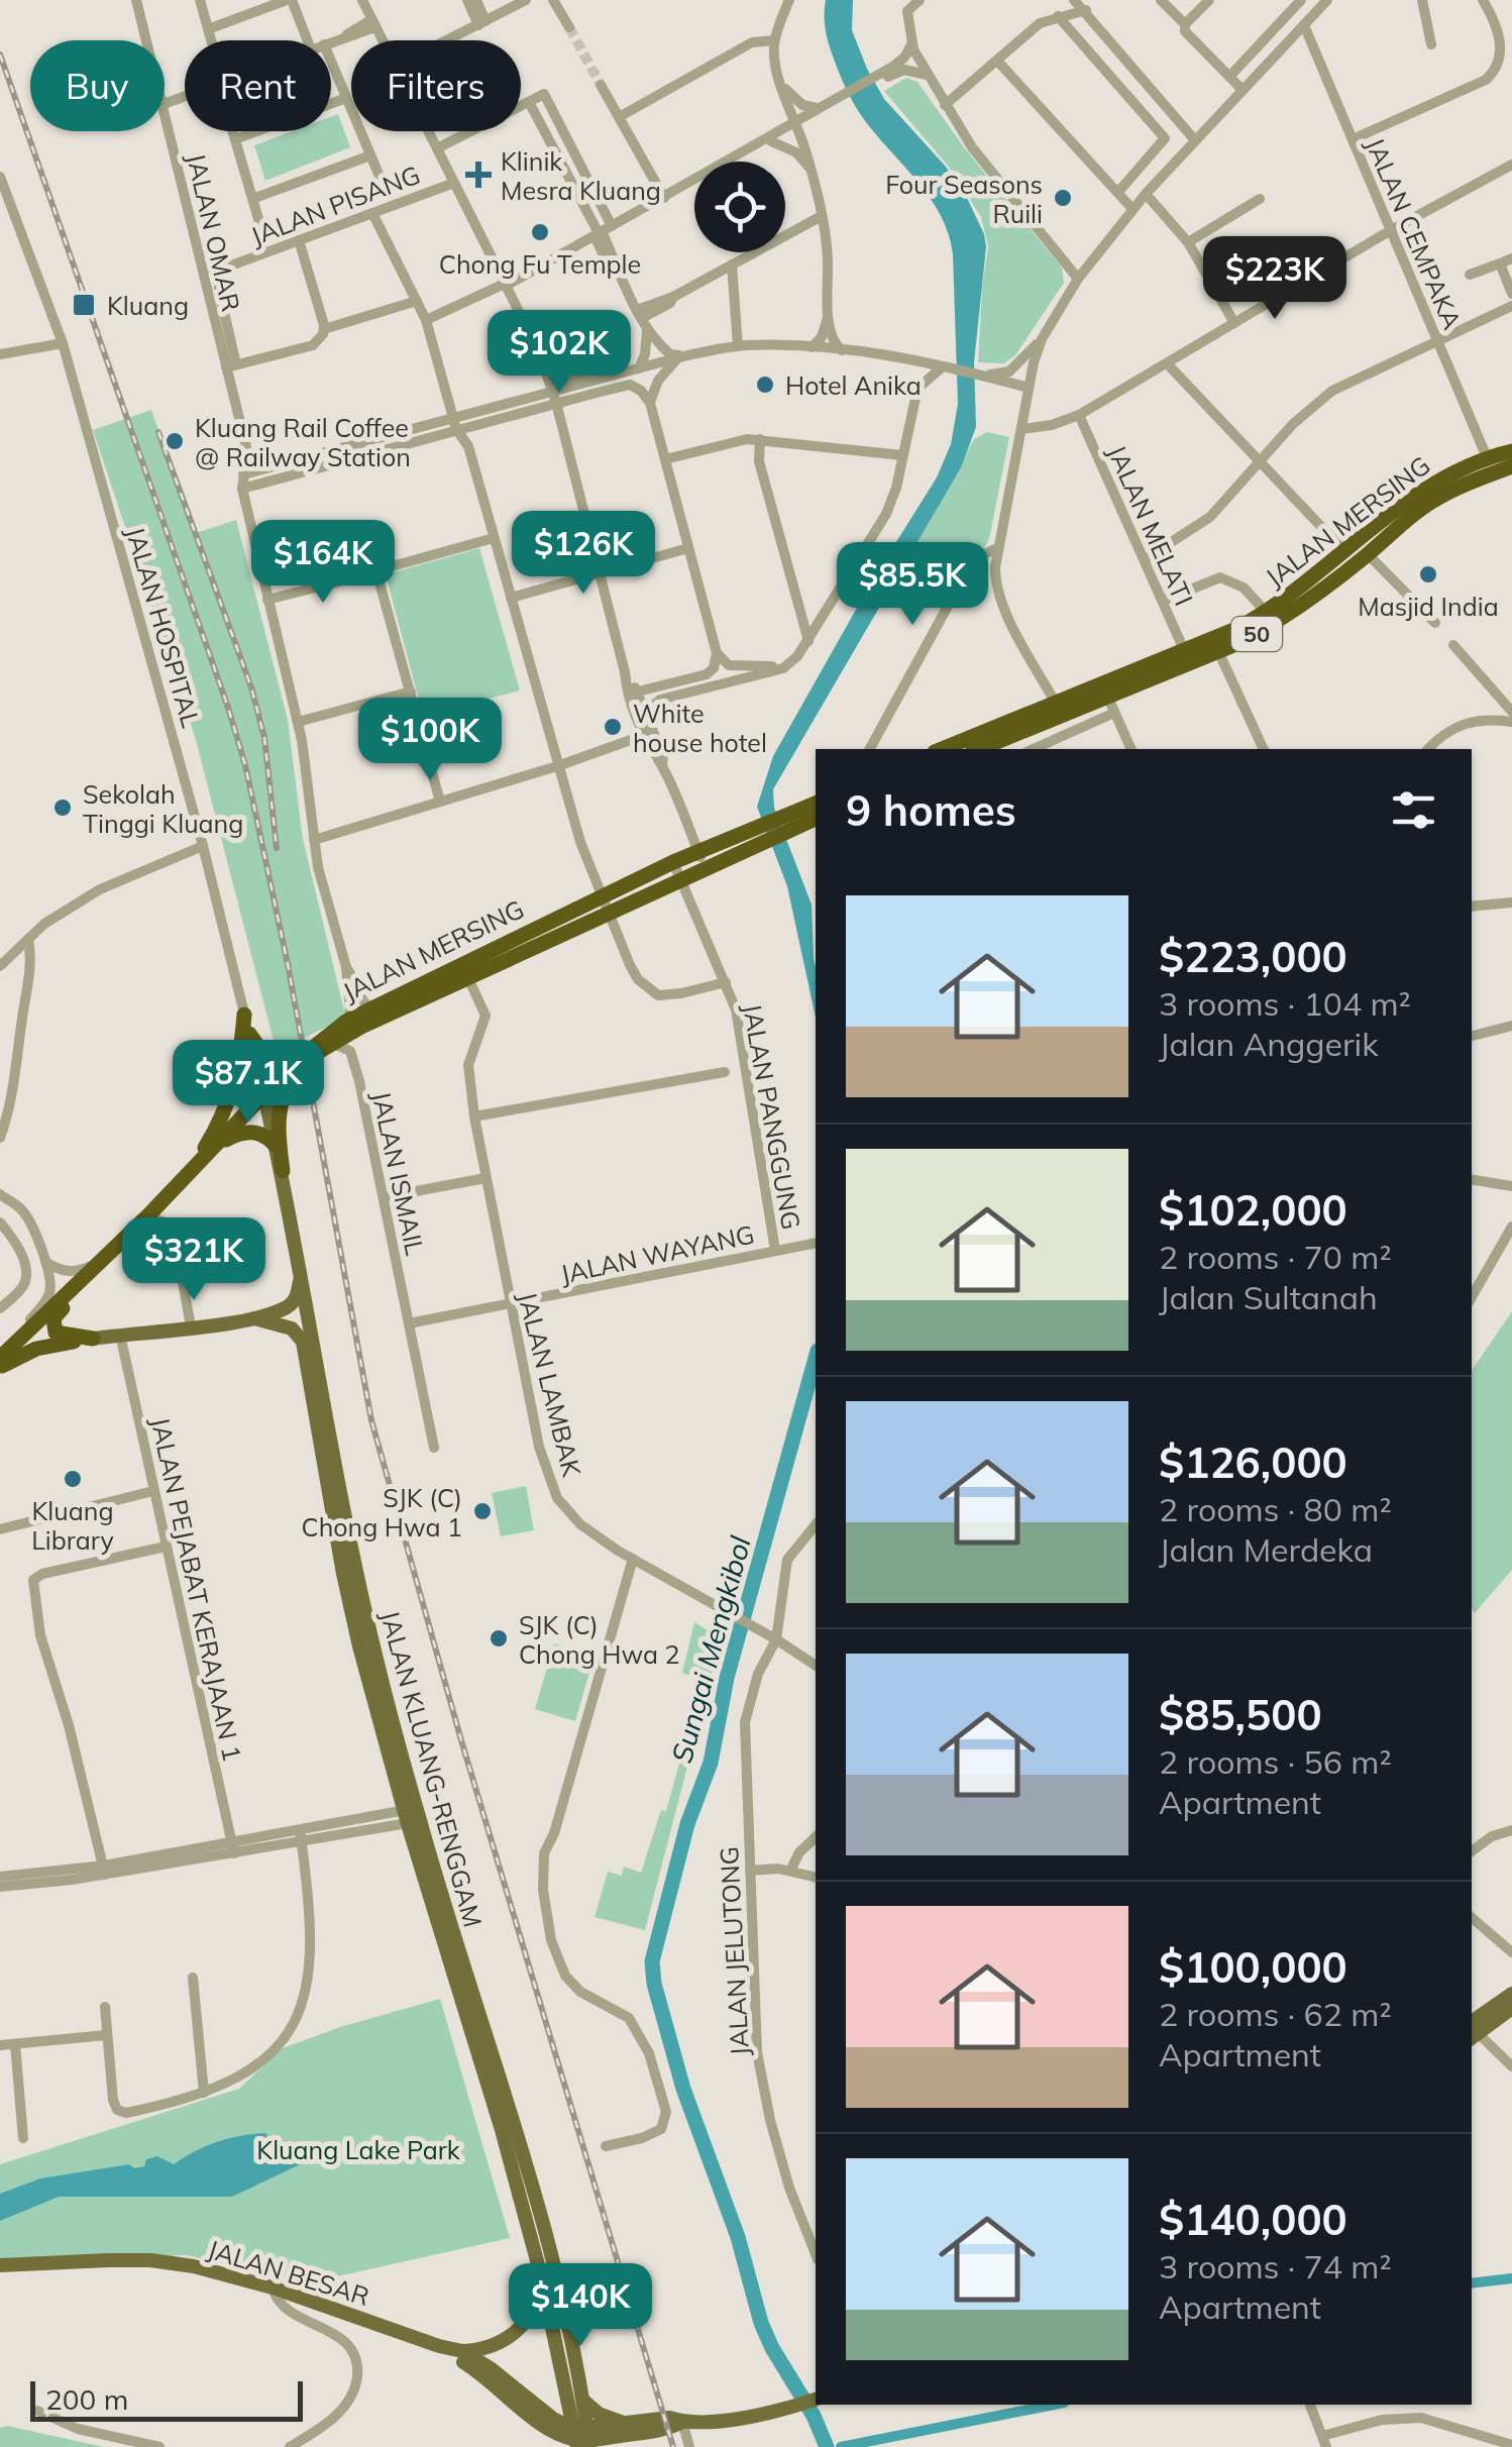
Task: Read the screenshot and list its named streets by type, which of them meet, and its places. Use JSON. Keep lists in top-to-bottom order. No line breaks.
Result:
{"streets":{"highway":["JALAN MERSING","50"],"main road":["JALAN KLUANG-RENGGAM","JALAN BESAR"],"street":["JALAN PISANG","JALAN OMAR","JALAN CEMPAKA","JALAN MELATI","JALAN HOSPITAL","JALAN PANGGUNG","JALAN ISMAIL","JALAN WAYANG","JALAN LAMBAK","JALAN PEJABAT KERAJAAN 1","JALAN JELUTONG"]},"crossings":[["JALAN PISANG","JALAN OMAR"],["JALAN CEMPAKA","JALAN MERSING"],["JALAN MERSING","JALAN MELATI"],["JALAN MERSING","JALAN HOSPITAL"],["JALAN MERSING","JALAN PANGGUNG"],["JALAN MERSING","JALAN ISMAIL"],["JALAN MERSING","JALAN LAMBAK"],["JALAN MERSING","JALAN KLUANG-RENGGAM"],["JALAN HOSPITAL","JALAN KLUANG-RENGGAM"],["JALAN PANGGUNG","JALAN WAYANG"],["JALAN ISMAIL","JALAN WAYANG"],["JALAN WAYANG","JALAN LAMBAK"],["JALAN LAMBAK","JALAN JELUTONG"],["JALAN KLUANG-RENGGAM","JALAN BESAR"]],"water":["Sungai Mengkibol"],"parks":["Kluang Lake Park"],"places":{"health":["Klinik Mesra Kluang"],"other":["Four Seasons Ruili","Chong Fu Temple","Hotel Anika","Kluang Rail Coffee @ Railway Station","Masjid India","White house hotel","Sekolah Tinggi Kluang","Kluang Library","SJK (C) Chong Hwa 1","SJK (C) Chong Hwa 2"],"transit":["Kluang"]},"scale_bar":"200 m","page":{"chip":["Buy","Rent","Filters"],"price":["$223K","$102K","$126K","$164K","$85.5K","$100K","$87.1K","$321K","$140K"],"heading":"9 homes","list":[{"name":"$223,000","note":"3 rooms · 104 m² · Jalan Anggerik"},{"name":"$102,000","note":"2 rooms · 70 m² · Jalan Sultanah"},{"name":"$126,000","note":"2 rooms · 80 m² · Jalan Merdeka"},{"name":"$85,500","note":"2 rooms · 56 m² · Apartment"},{"name":"$100,000","note":"2 rooms · 62 m² · Apartment"},{"name":"$140,000","note":"3 rooms · 74 m² · Apartment"}],"scale":"200 m"}}
